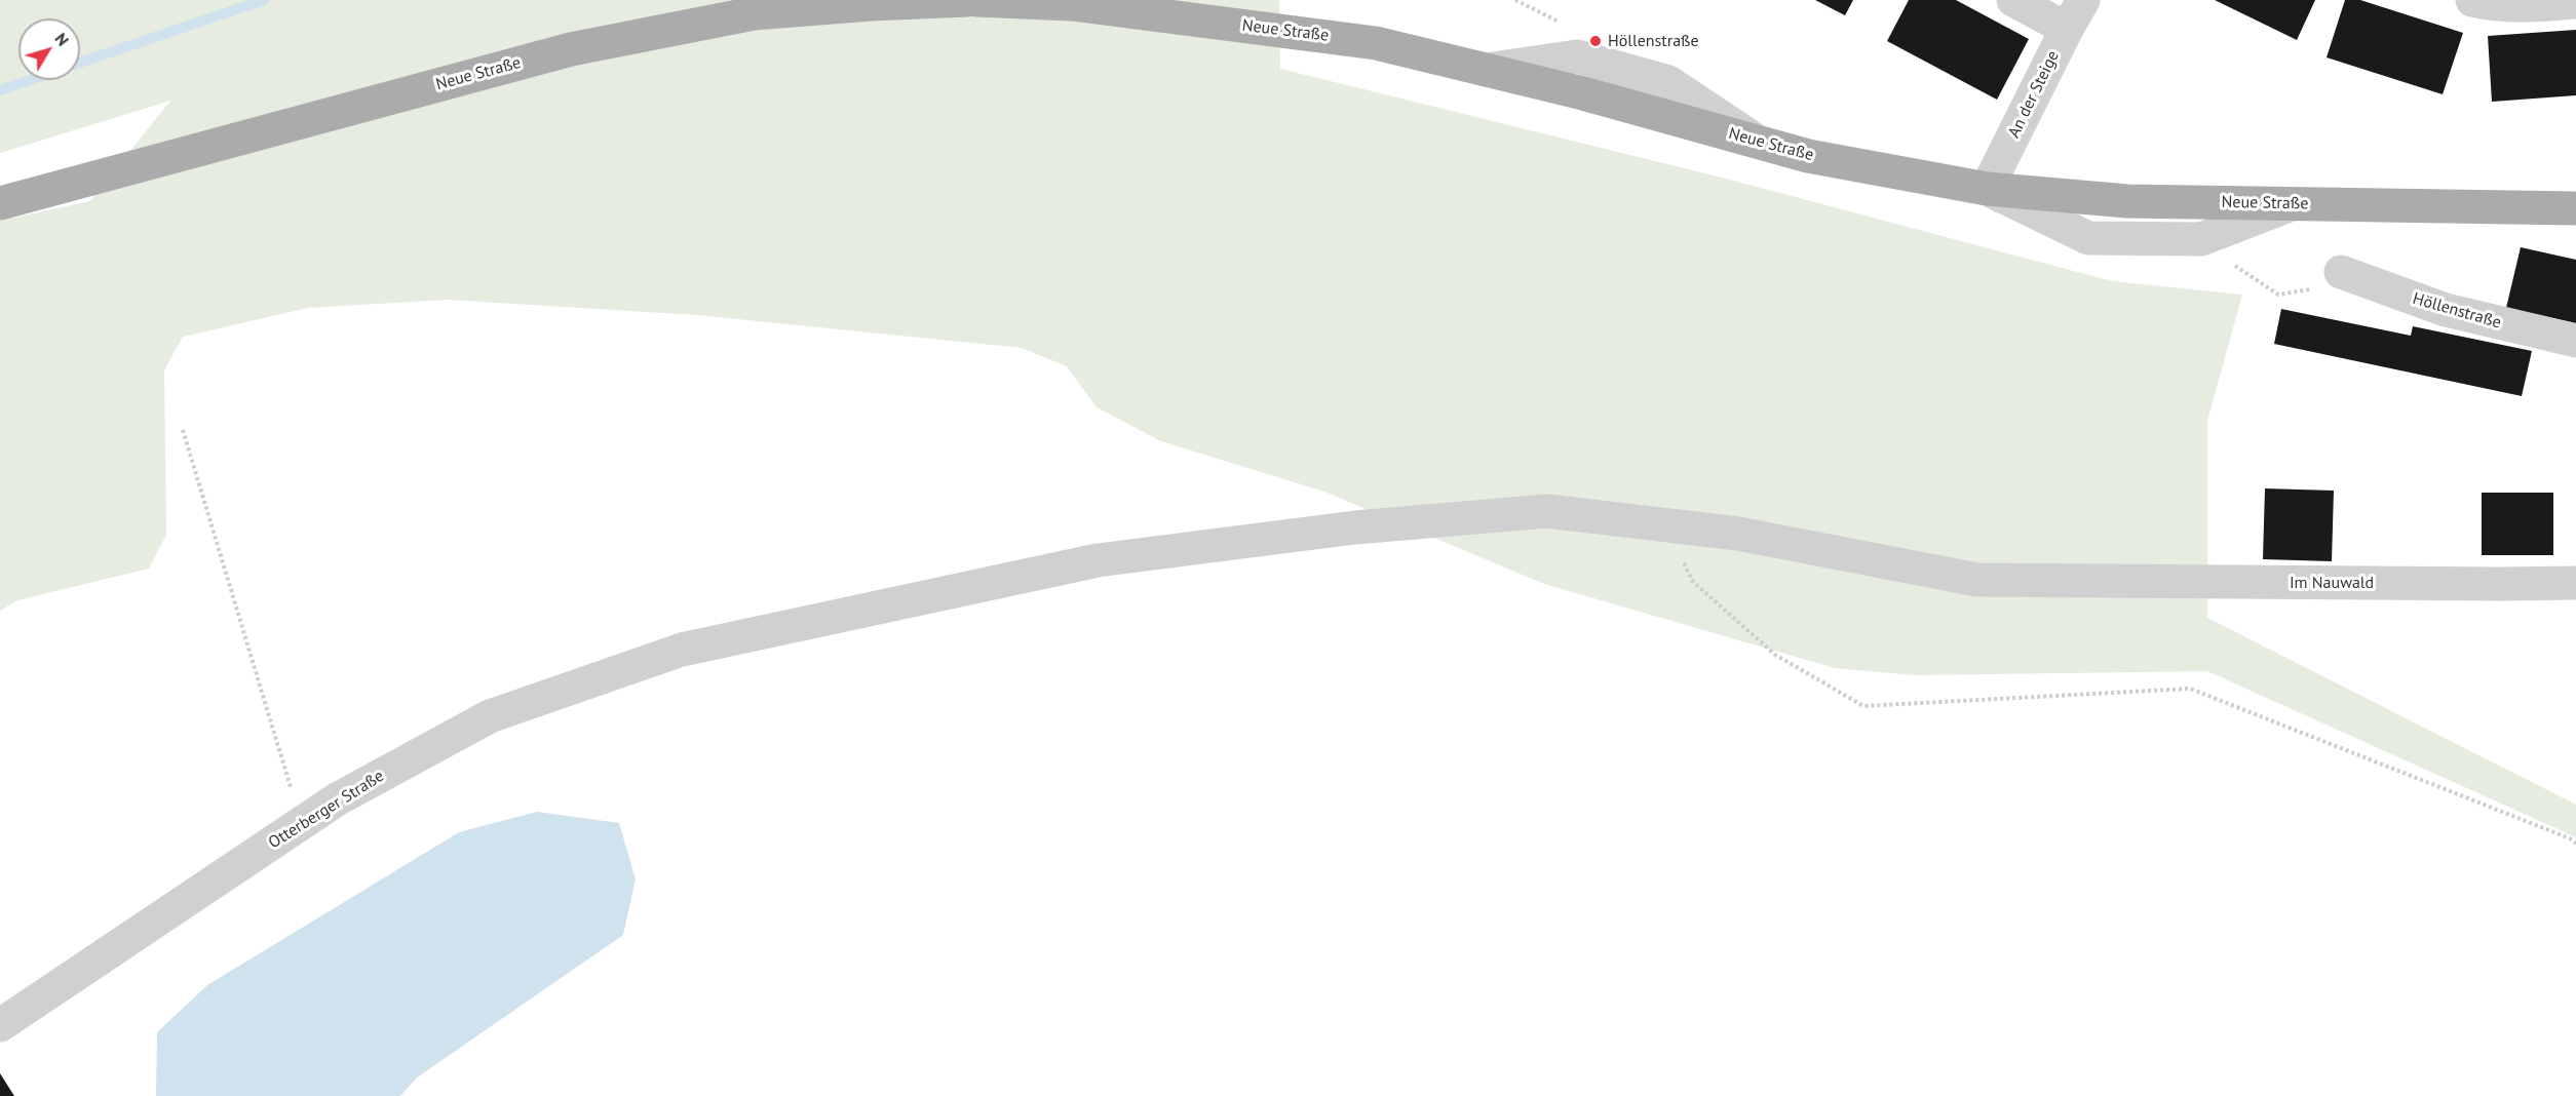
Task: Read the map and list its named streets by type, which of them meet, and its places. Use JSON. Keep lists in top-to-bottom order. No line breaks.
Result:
{"streets":{"main road":["Neue Straße"],"street":["An der Steige","Höllenstraße","Im Nauwald","Otterberger Straße"]},"crossings":[["Neue Straße","An der Steige"],["Im Nauwald","Otterberger Straße"]],"places":["Höllenstraße"],"north":"top right"}
